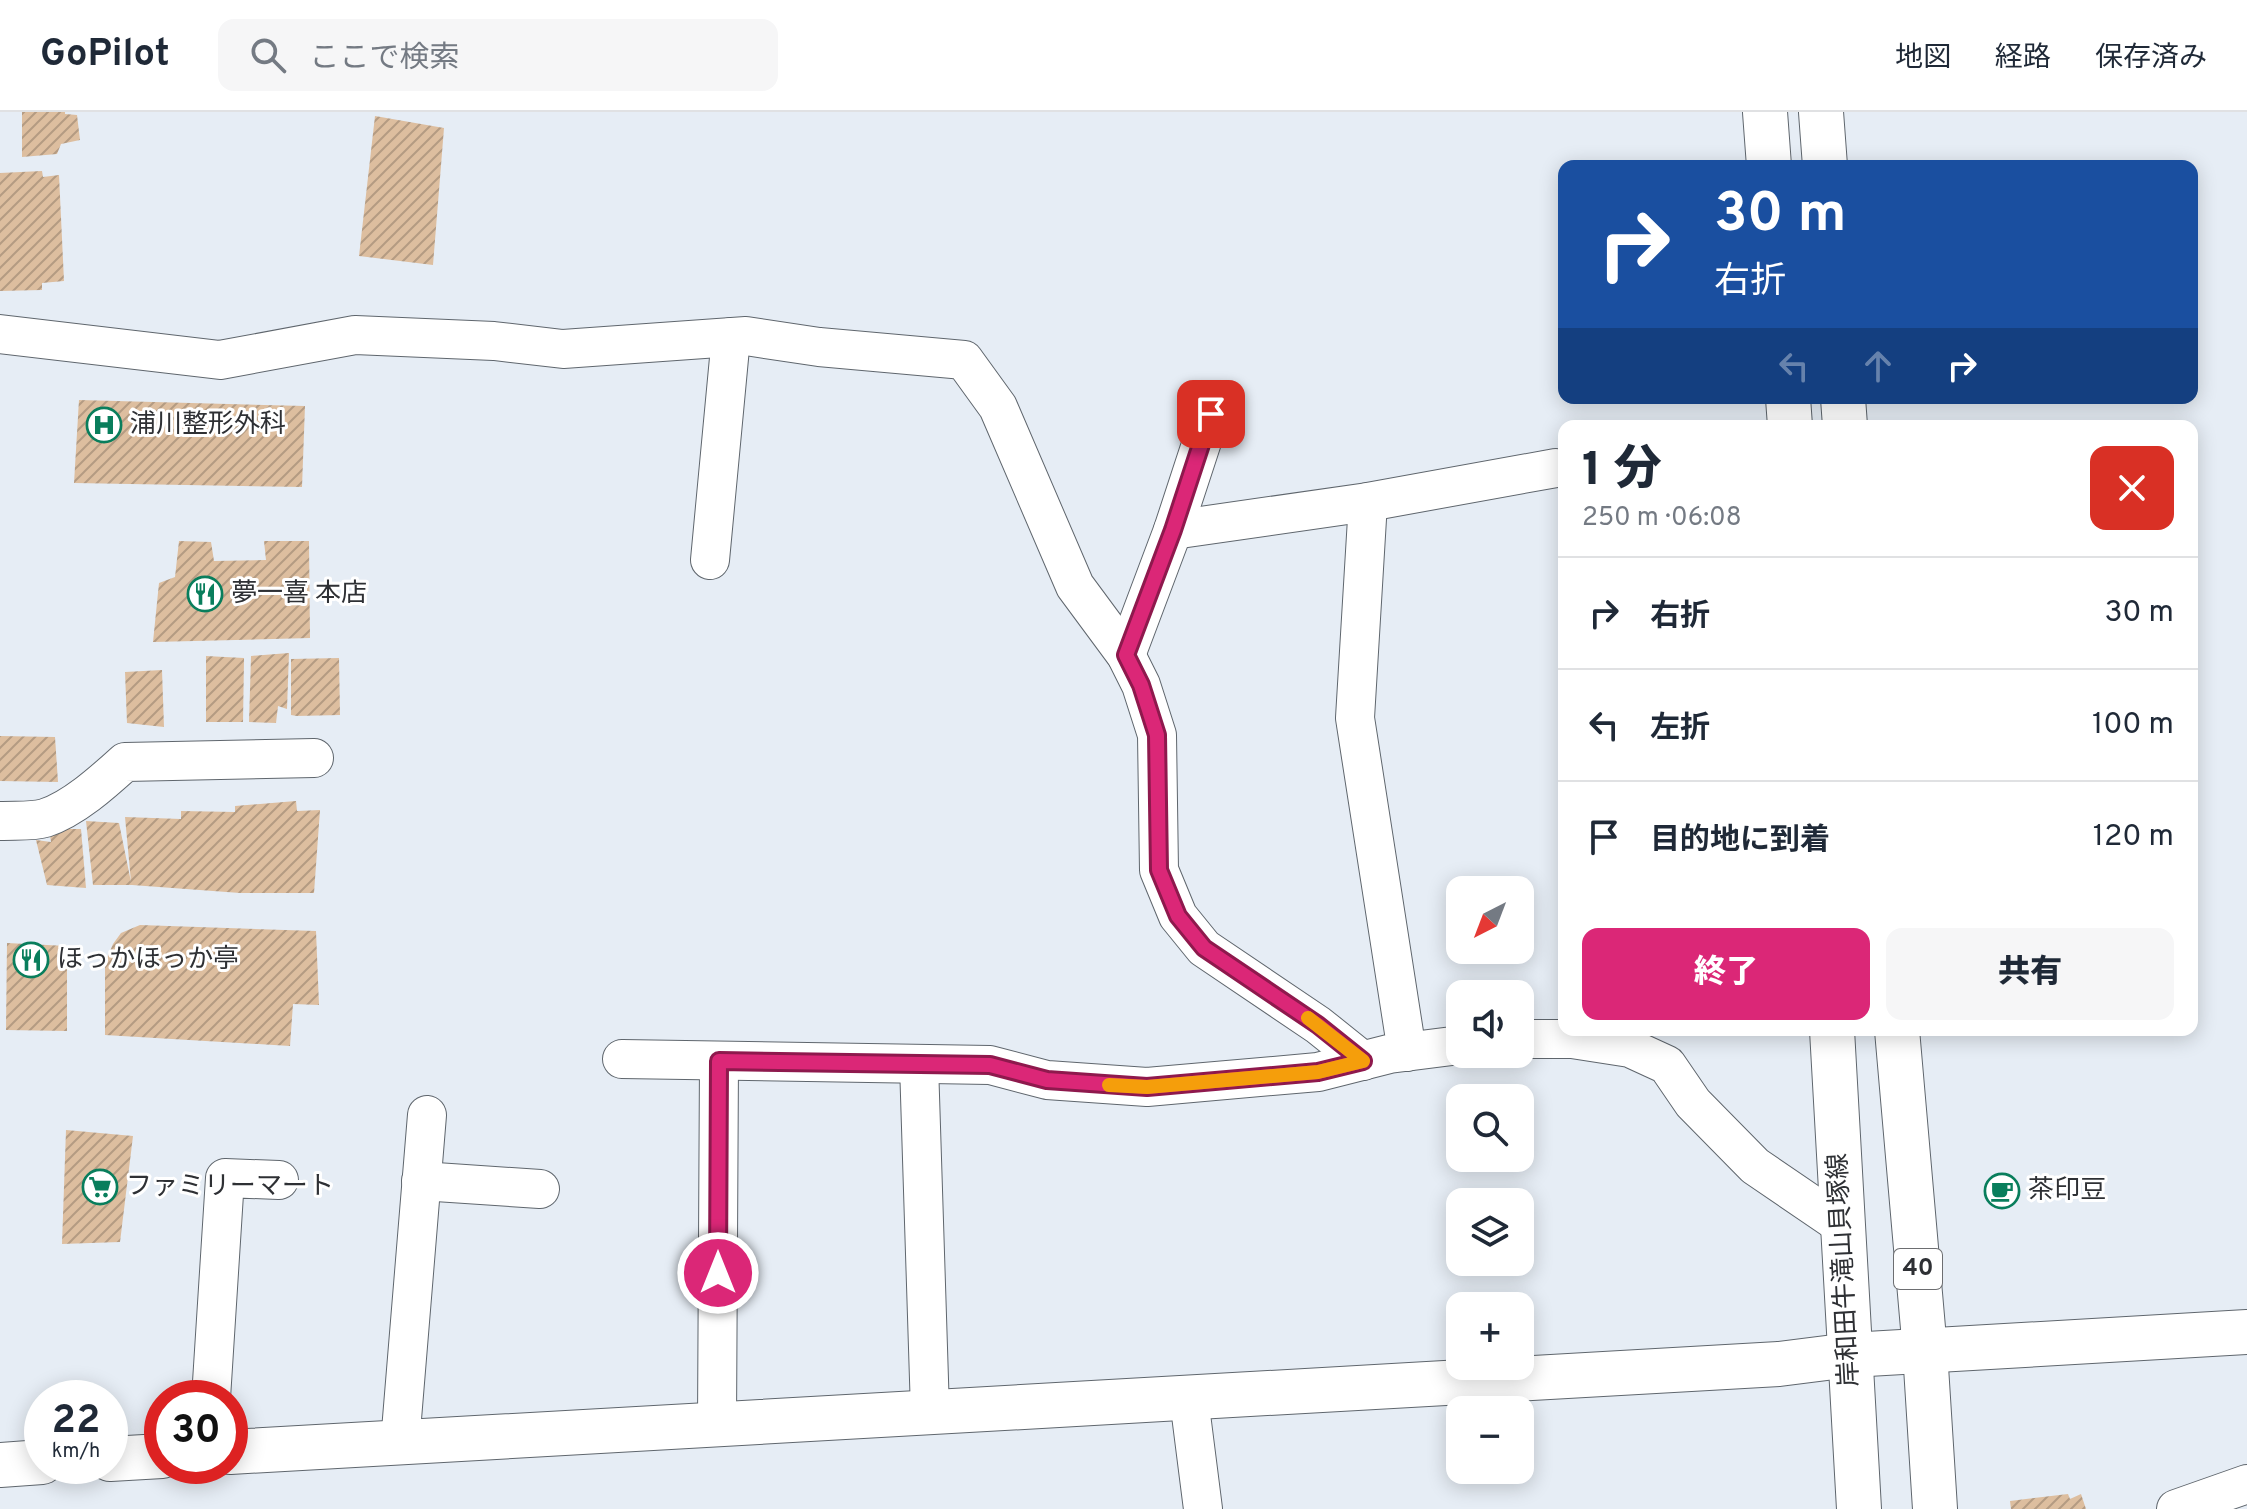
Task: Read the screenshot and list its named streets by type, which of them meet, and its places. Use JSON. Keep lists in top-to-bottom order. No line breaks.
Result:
{"streets":{"street":["40","岸和田牛滝山貝塚線"]},"places":{"hospital":["浦川整形外科"],"restaurant":["夢一喜 本店","ほっかほっか亭"],"supermarket":["ファミリーマート"],"cafe":["茶印豆"]},"north":"bottom left","page":{"header":"GoPilot","search":"ここで検索","nav":["地図","経路","保存済み"],"turn":["30 m","右折"],"heading":["1 分","250 m · 06:08"],"list":[{"name":"右折","value":"30 m"},{"name":"左折","value":"100 m"},{"name":"目的地に到着","value":"120 m"}],"map_buttons":["+","−"],"buttons":["終了","共有"],"speed":"22 km/h","limit":"30"}}
